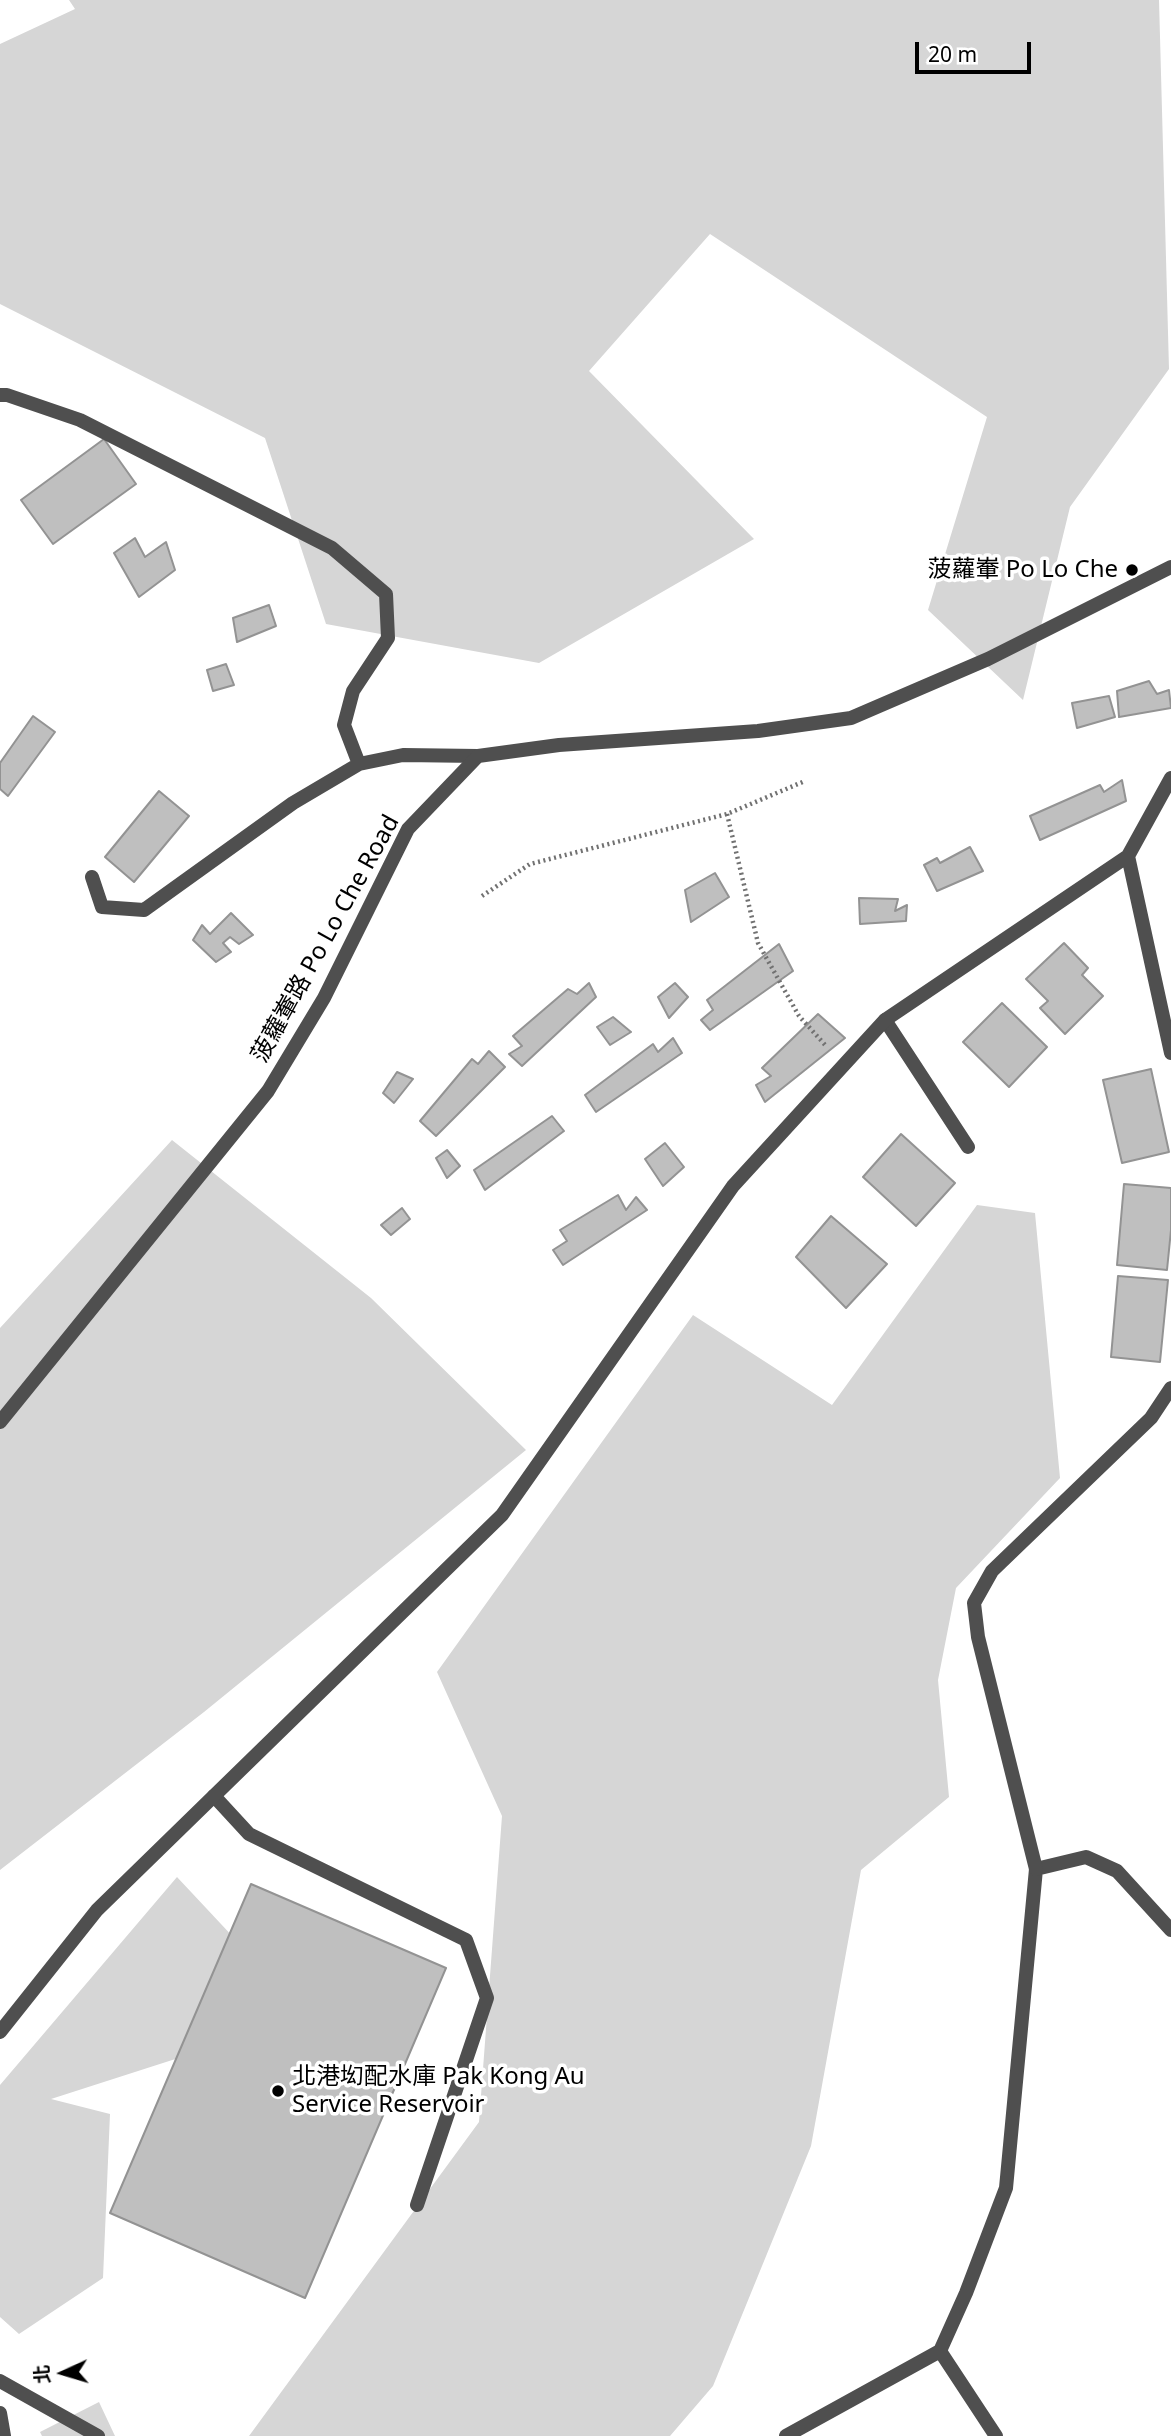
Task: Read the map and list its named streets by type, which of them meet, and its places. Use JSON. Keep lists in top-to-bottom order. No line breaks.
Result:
{"streets":{"street":["菠蘿輋路 Po Lo Che Road"]},"places":["菠蘿輋 Po Lo Che","北港㘭配水庫 Pak Kong Au Service Reservoir"],"scale_bar":"20 m","north":"left"}
